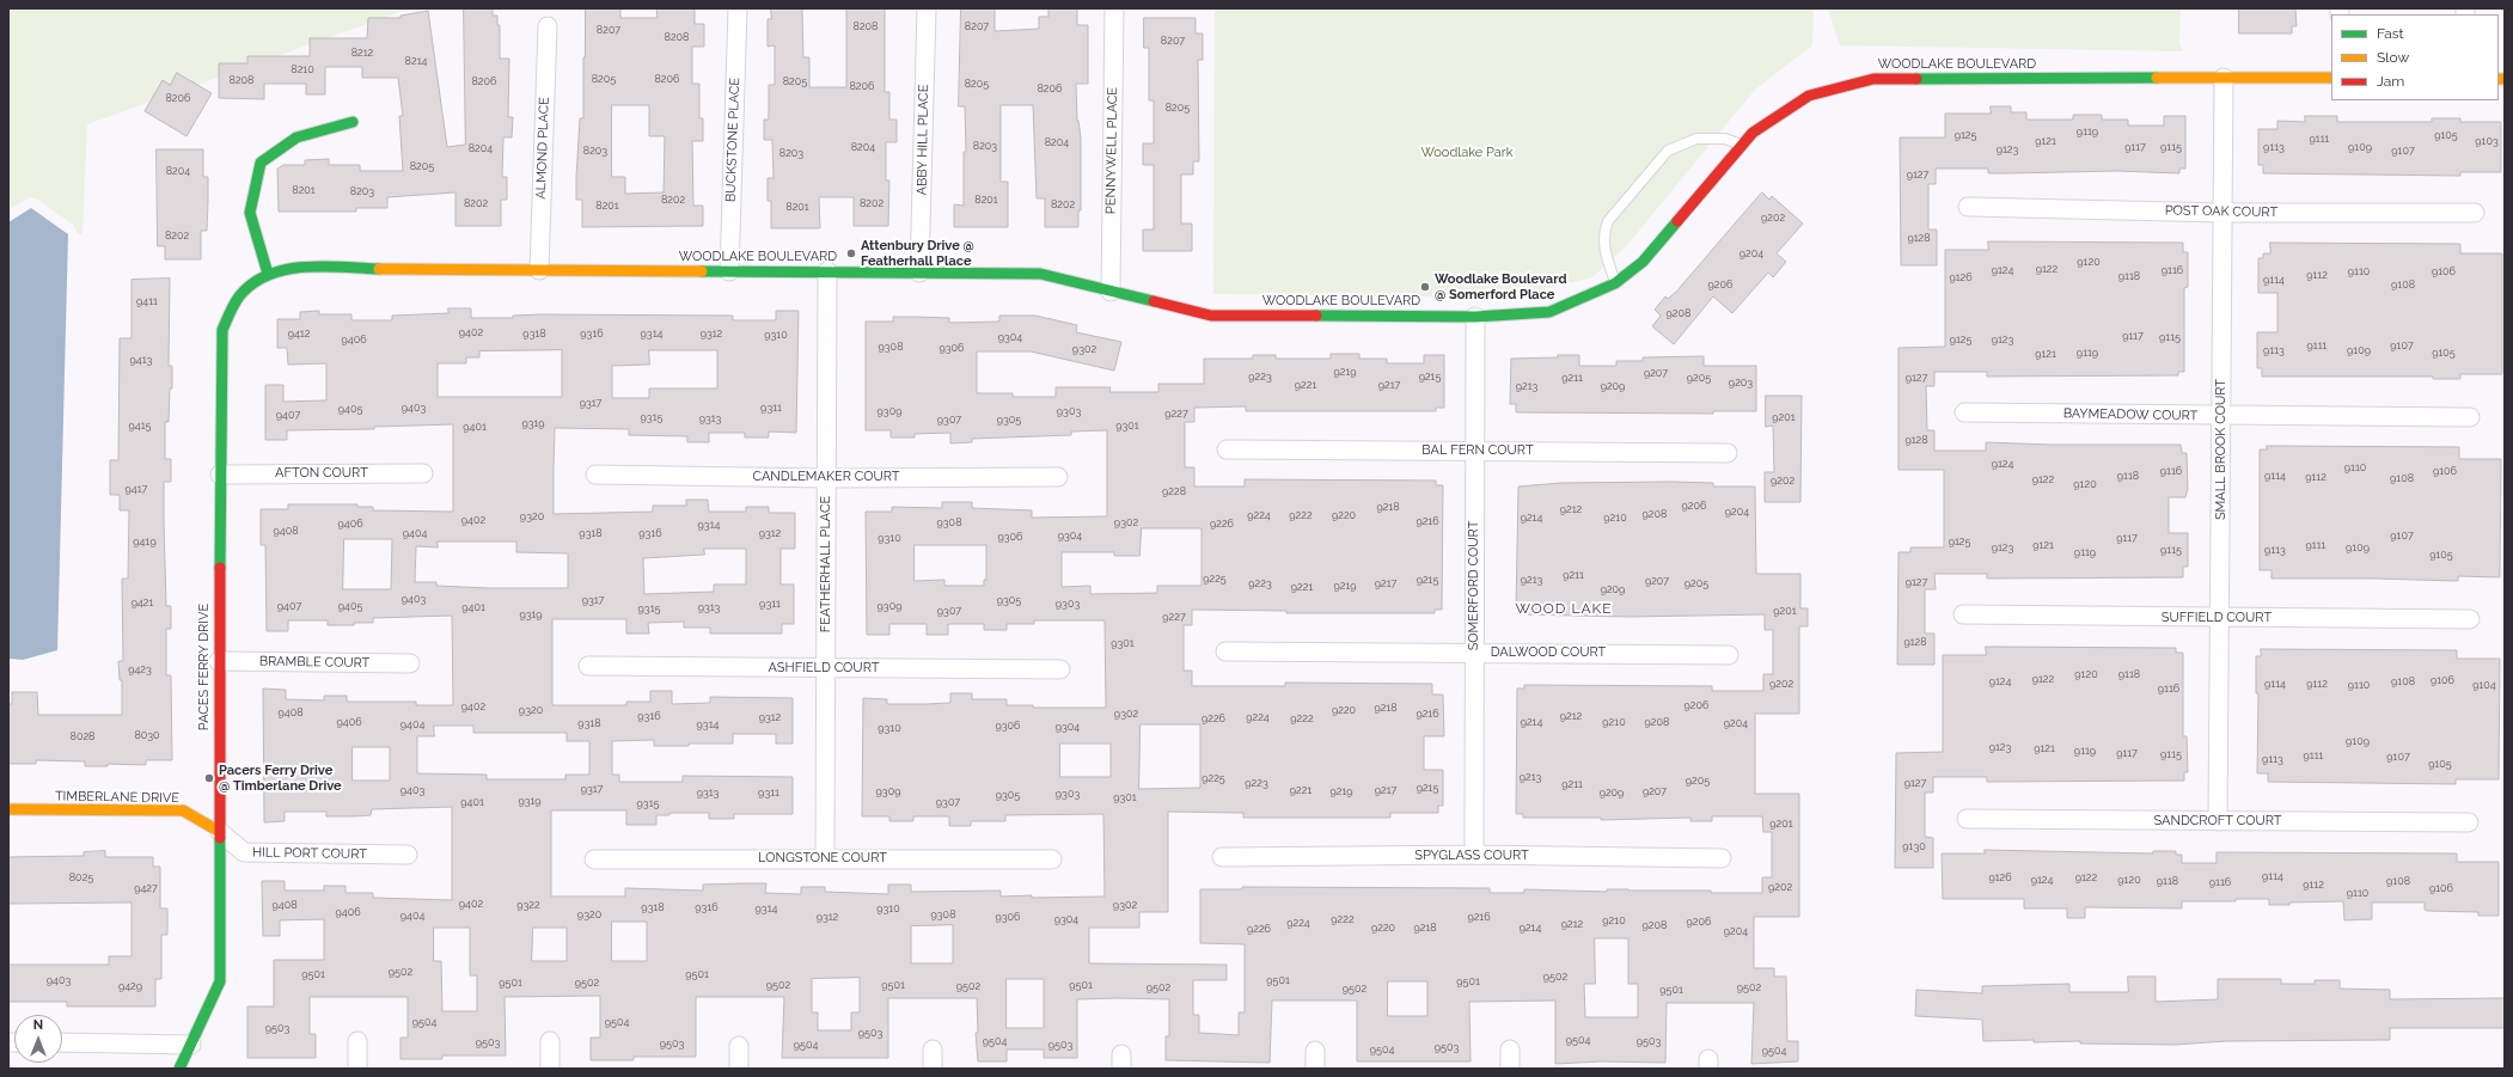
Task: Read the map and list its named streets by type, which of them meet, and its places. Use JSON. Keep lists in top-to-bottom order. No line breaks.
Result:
{"streets":{"street":["WOODLAKE BOULEVARD","BUCKSTONE PLACE","ABBY HILL PLACE","ALMOND PLACE","PENNYWELL PLACE","POST OAK COURT","BAYMEADOW COURT","SMALL BROOK COURT","BAL FERN COURT","AFTON COURT","CANDLEMAKER COURT","FEATHERHALL PLACE","SOMERFORD COURT","SUFFIELD COURT","DALWOOD COURT","BRAMBLE COURT","PACES FERRY DRIVE","ASHFIELD COURT","TIMBERLANE DRIVE","SANDCROFT COURT","HILL PORT COURT","SPYGLASS COURT","LONGSTONE COURT"]},"crossings":[["WOODLAKE BOULEVARD","BUCKSTONE PLACE"],["WOODLAKE BOULEVARD","ABBY HILL PLACE"],["WOODLAKE BOULEVARD","ALMOND PLACE"],["WOODLAKE BOULEVARD","PENNYWELL PLACE"],["WOODLAKE BOULEVARD","SMALL BROOK COURT"],["WOODLAKE BOULEVARD","FEATHERHALL PLACE"],["WOODLAKE BOULEVARD","SOMERFORD COURT"],["WOODLAKE BOULEVARD","PACES FERRY DRIVE"],["POST OAK COURT","SMALL BROOK COURT"],["BAYMEADOW COURT","SMALL BROOK COURT"],["SMALL BROOK COURT","SUFFIELD COURT"],["SMALL BROOK COURT","SANDCROFT COURT"],["BAL FERN COURT","SOMERFORD COURT"],["AFTON COURT","PACES FERRY DRIVE"],["CANDLEMAKER COURT","FEATHERHALL PLACE"],["FEATHERHALL PLACE","ASHFIELD COURT"],["FEATHERHALL PLACE","LONGSTONE COURT"],["SOMERFORD COURT","DALWOOD COURT"],["SOMERFORD COURT","SPYGLASS COURT"],["BRAMBLE COURT","PACES FERRY DRIVE"],["PACES FERRY DRIVE","TIMBERLANE DRIVE"],["PACES FERRY DRIVE","HILL PORT COURT"],["TIMBERLANE DRIVE","HILL PORT COURT"]],"districts":["WOOD LAKE"],"parks":["Woodlake Park"],"places":["Attenbury Drive @ Featherhall Place","Woodlake Boulevard @ Somerford Place","Pacers Ferry Drive @ Timberlane Drive"],"house_numbers":["8208","8207","8207","8208","8207","8212","8214","8210","8205","8206","8208","8206","8205","8205","8206","8206","8206","8205","9119","9125","9105","9111","9121","9103","8204","8203","8204","9117","9115","9113","9109","8204","9123","8203","9107","8203","8205","8204","9127","8201","8203","8202","8201","8202","8202","8202","8201","8201","9202","8202","9128","9204","9120","9122","9124","9116","9110","9106","9112","9118","9126","9114","9206","9108","9411","9208","9402","9412","9318","9316","9314","9312","9310","9117","9304","9115","9406","9125","9123","9111","9107","9308","9306","9302","9113","9109","9119","9105","9121","9413","9219","9207","9223","9215","9211","9205","9127","9203","9221","9217","9213","9209","9317","9403","9311","9405","9309","9303","9227","9407","9315","9201","9313","9307","9305","9319","9415","9301","9401","9128","9124","9110","9116","9106","9118","9114","9112","9108","9122","9202","9120","9417","9228","9206","9218","9212","9204","9208","9224","9222","9220","9320","9214","9210","9402","9216","9308","9302","9406","9226","9314","9408","9404","9318","9316","9312","9304","9107","9306","9310","9117","9419","9125","9121","9111","9123","9109","9115","9113","9119","9105","9211","9225","9215","9213","9207","9127","9223","9217","9205","9219","9221","9209","9403","9317","9305","9421","9311","9303","9407","9405","9309","9401","9313","9315","9307","9201","9319","9227","9128","9301","9423","9120","9118","9122","9106","9124","9108","9202","9114","9112","9110","9104","9116","9206","9402","9218","9320","9220","9408","9302","9216","9316","9212","9312","9224","9226","9222","9406","9214","9210","9208","9318","9204","9404","9314","9306","9304","9310","8030","8028","9109","9123","9121","9119","9117","9115","9111","9107","9113","9105","9213","9225","9205","9223","9127","9211","9215","9317","9403","9221","9217","9309","9219","9207","9313","9311","9209","9303","9305","9301","9319","9401","9307","9315","9201","9130","9114","8025","9126","9122","9124","9120","9118","9108","9116","9112","9202","9427","9106","9110","9402","9408","9322","9302","9318","9316","9314","9310","9406","9320","9308","9404","9312","9306","9216","9304","9222","9210","9206","9224","9212","9208","9220","9218","9214","9226","9204","9502","9501","9501","9502","9403","9501","9501","9501","9502","9502","9501","9501","9429","9502","9502","9502","9502","9501","9504","9504","9503","9503","9504","9504","9503","9503","9503","9504","9503","9503","9504","9504"],"legend":["Fast","Slow","Jam"],"north":"top"}
